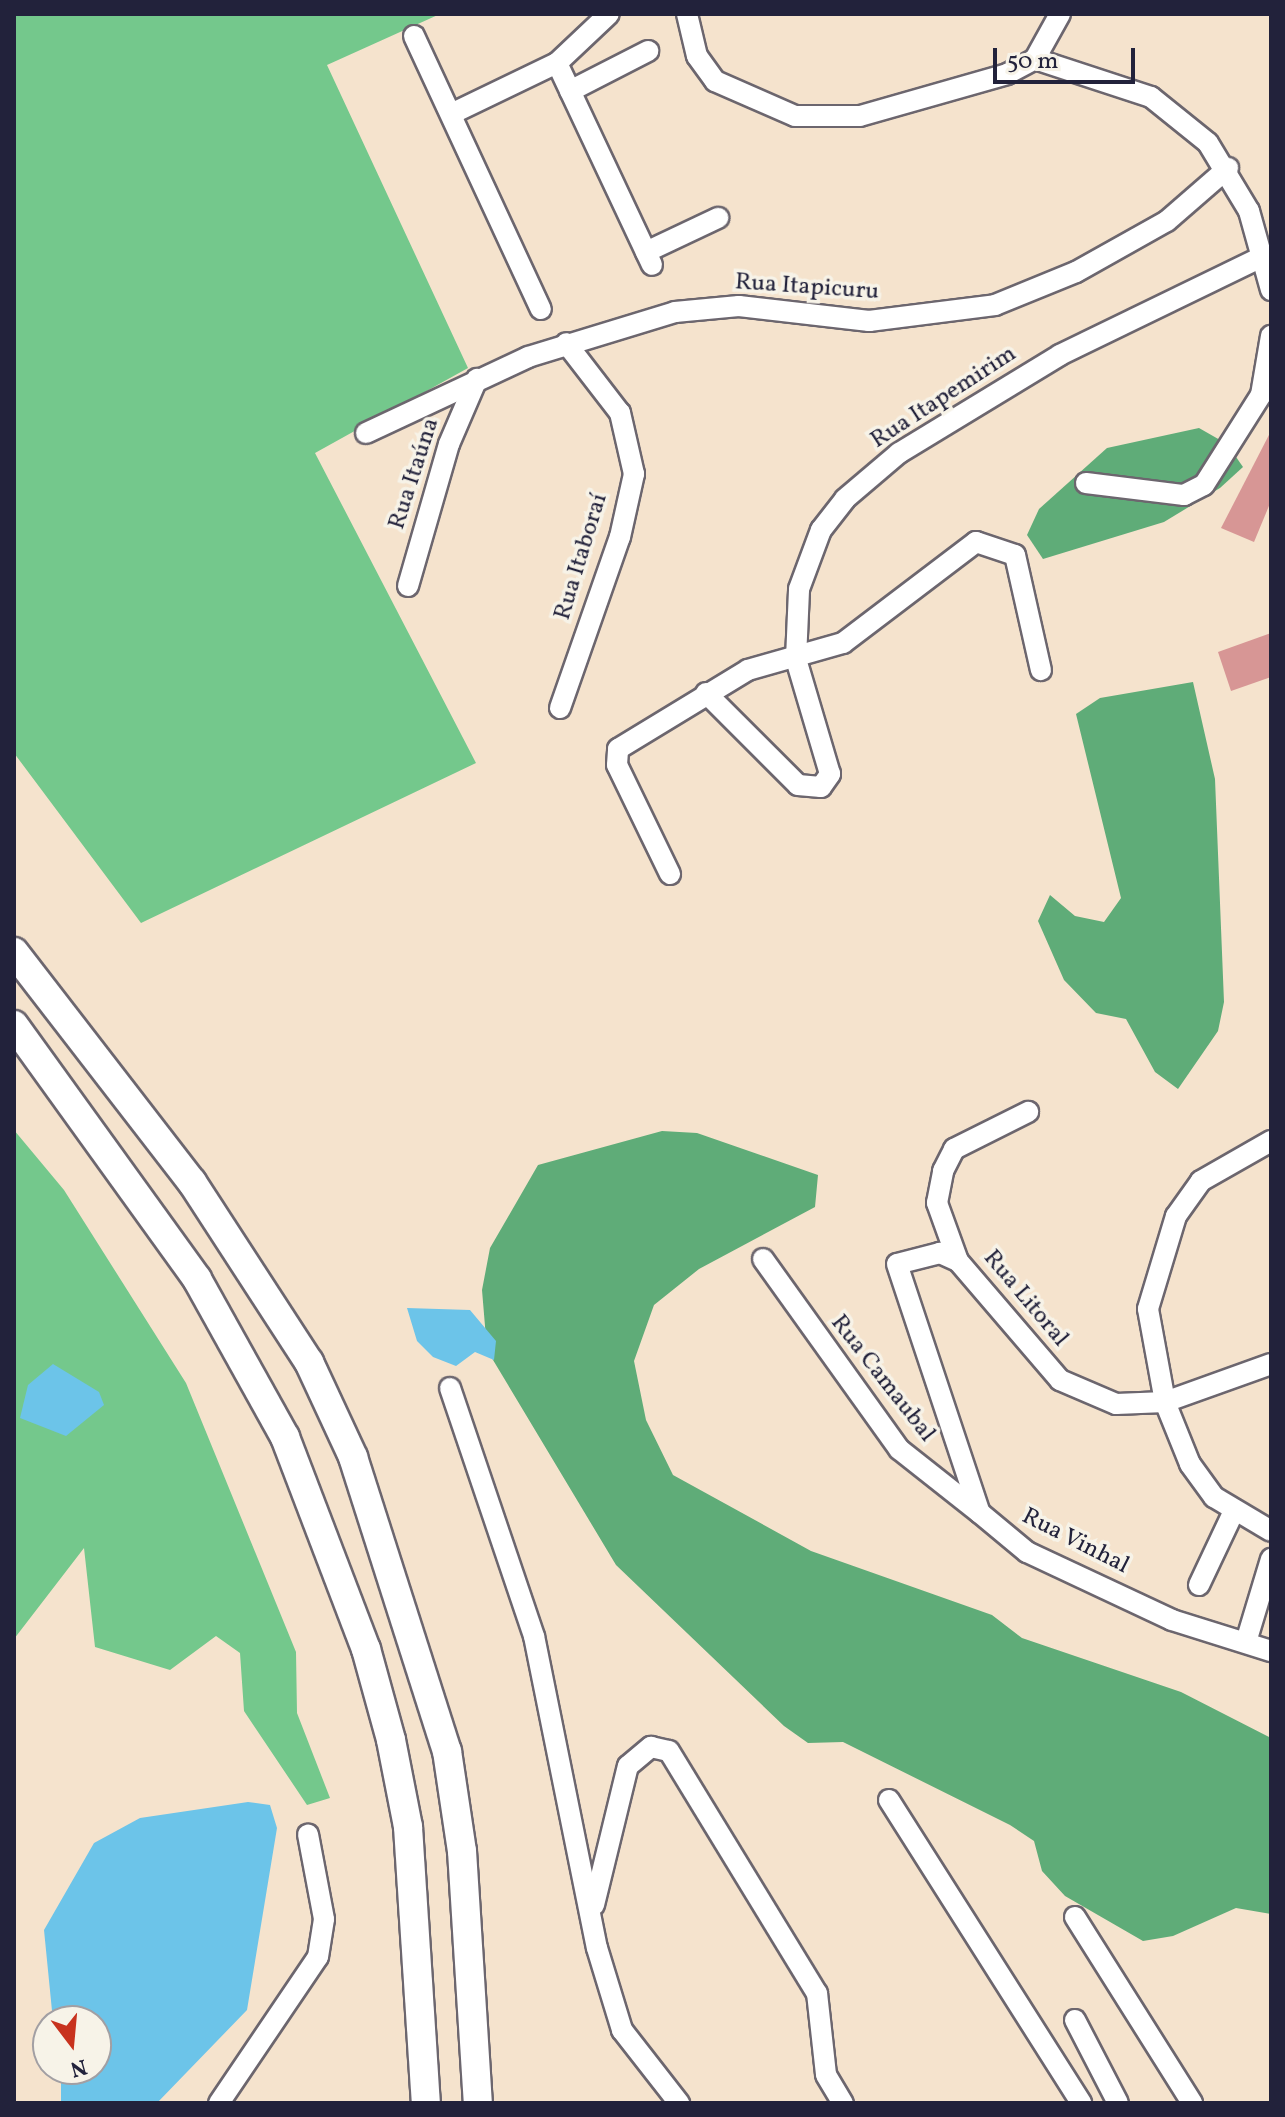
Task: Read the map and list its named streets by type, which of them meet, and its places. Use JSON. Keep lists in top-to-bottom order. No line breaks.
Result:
{"streets":{"street":["Rua Itapicuru","Rua Itapemirim","Rua Itaúna","Rua Itaboraí","Rua Litoral","Rua Camaubal","Rua Vinhal"]},"crossings":[["Rua Itapicuru","Rua Itaúna"],["Rua Itapicuru","Rua Itaboraí"],["Rua Litoral","Rua Camaubal"],["Rua Litoral","Rua Vinhal"],["Rua Camaubal","Rua Vinhal"]],"scale_bar":"50 m","north":"bottom"}
